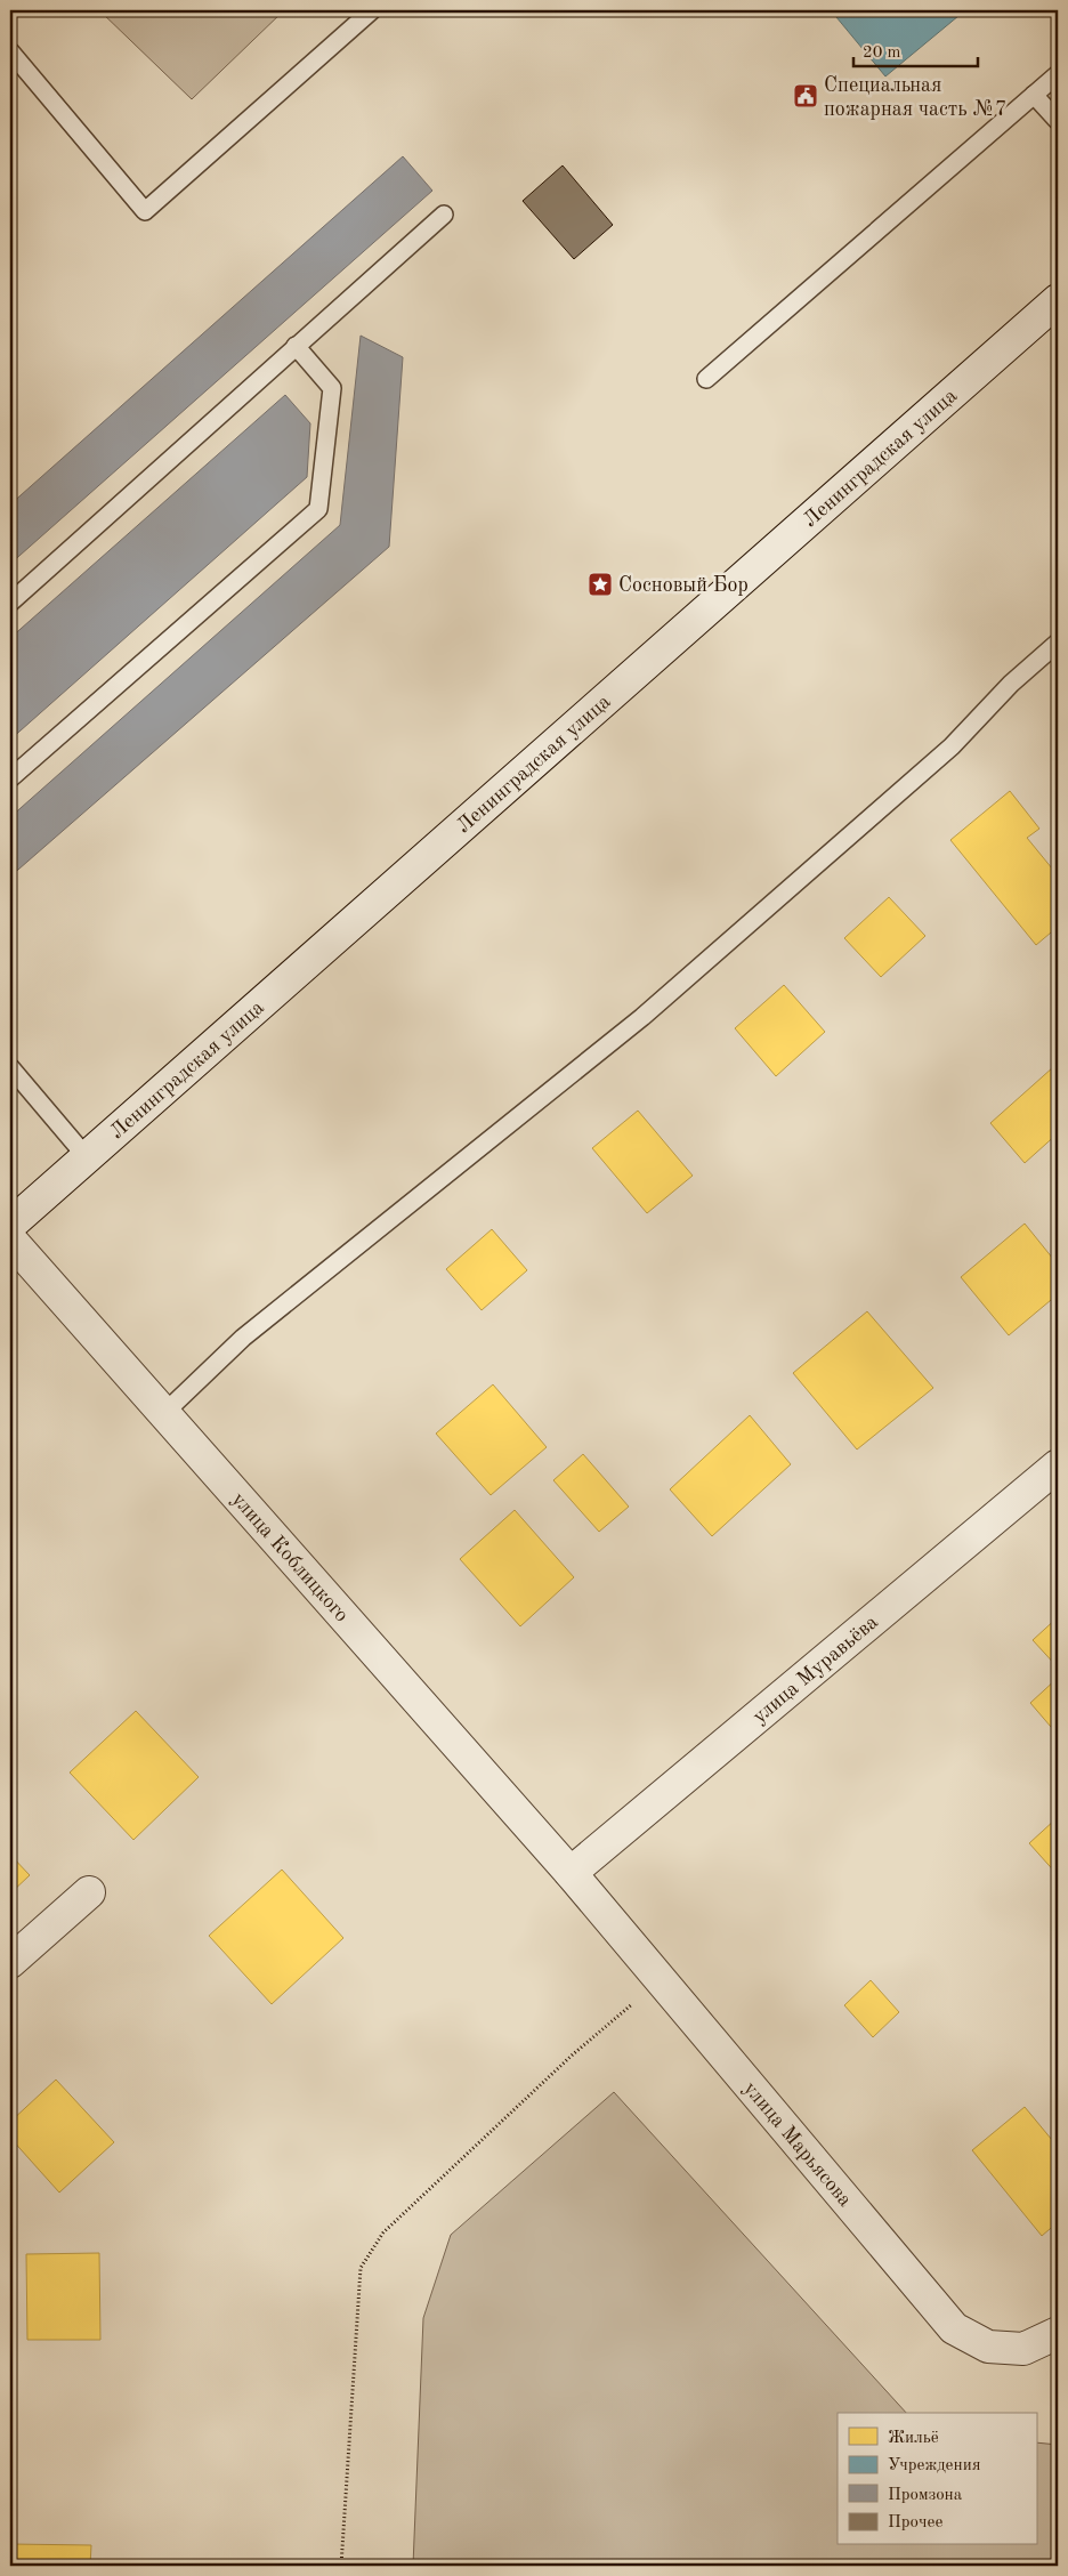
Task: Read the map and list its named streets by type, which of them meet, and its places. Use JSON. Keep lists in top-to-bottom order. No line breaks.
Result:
{"streets":{"street":["Ленинградская улица","улица Коблицкого","улица Муравьёва","улица Марьясова"]},"crossings":[["улица Коблицкого","улица Муравьёва"],["улица Коблицкого","улица Марьясова"],["улица Муравьёва","улица Марьясова"]],"places":{"public building":["Специальная пожарная часть №7"],"place":["Сосновый Бор"]},"legend":["Жильё","Учреждения","Промзона","Прочее"],"scale_bar":"20 m"}
